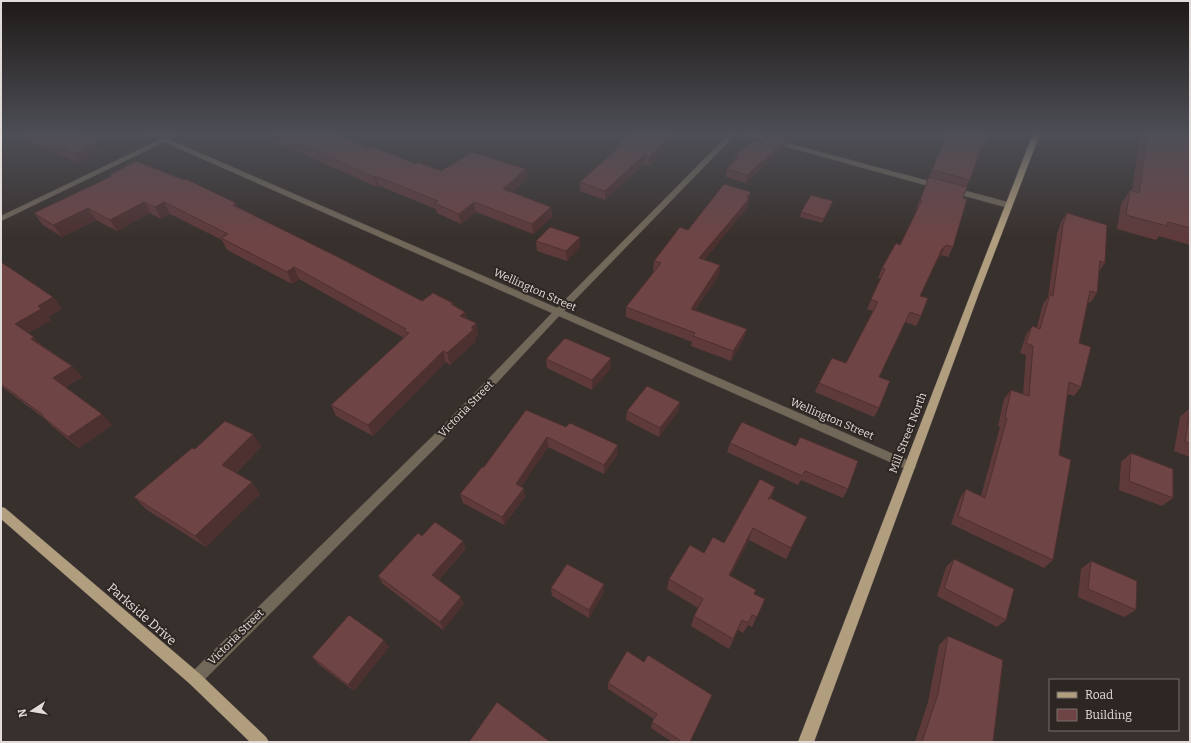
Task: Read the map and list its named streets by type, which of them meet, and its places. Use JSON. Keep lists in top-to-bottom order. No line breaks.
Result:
{"streets":{"main road":["Mill Street North","Parkside Drive"],"street":["Wellington Street","Victoria Street"]},"crossings":[["Wellington Street","Victoria Street"],["Wellington Street","Mill Street North"],["Victoria Street","Parkside Drive"]],"legend":["Road","Building"],"north":"left"}
